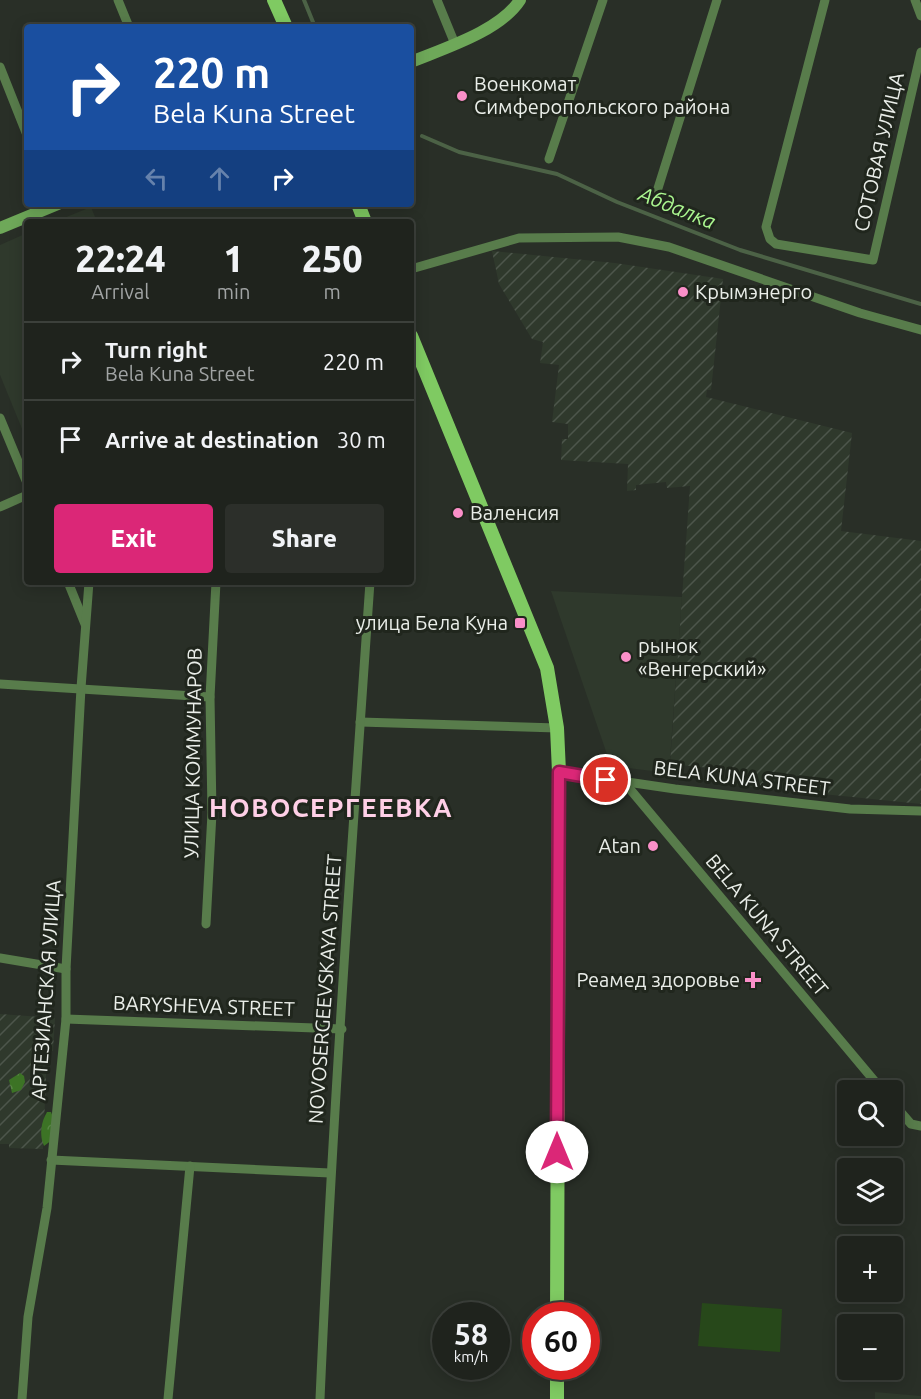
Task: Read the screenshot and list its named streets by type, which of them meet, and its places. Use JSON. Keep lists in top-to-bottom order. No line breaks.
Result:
{"streets":{"street":["СОТОВАЯ УЛИЦА","УЛИЦА КОММУНАРОВ","BELA KUNA STREET","NOVOSERGEEVSKAYA STREET","АРТЕЗИАНСКАЯ УЛИЦА","BARYSHEVA STREET"]},"crossings":[["NOVOSERGEEVSKAYA STREET","BARYSHEVA STREET"],["АРТЕЗИАНСКАЯ УЛИЦА","BARYSHEVA STREET"]],"districts":["НОВОСЕРГЕЕВКА"],"water":["Абдалка"],"places":{"other":["Военкомат Симферопольского района","Крымэнерго","Валенсия","рынок «Венгерский»","Аtan"],"transit":["улица Бела Куна"],"health":["Реамед здоровье"]},"page":{"turn":["220 m","Bela Kuna Street"],"eta":["22:24","Arrival","1","min","250","m"],"list":[{"name":"Turn right","note":"Bela Kuna Street","value":"220 m"},{"name":"Arrive at destination","value":"30 m"}],"buttons":["Exit","Share"],"map_buttons":["+","−"],"speed":"58 km/h","limit":"60"}}
